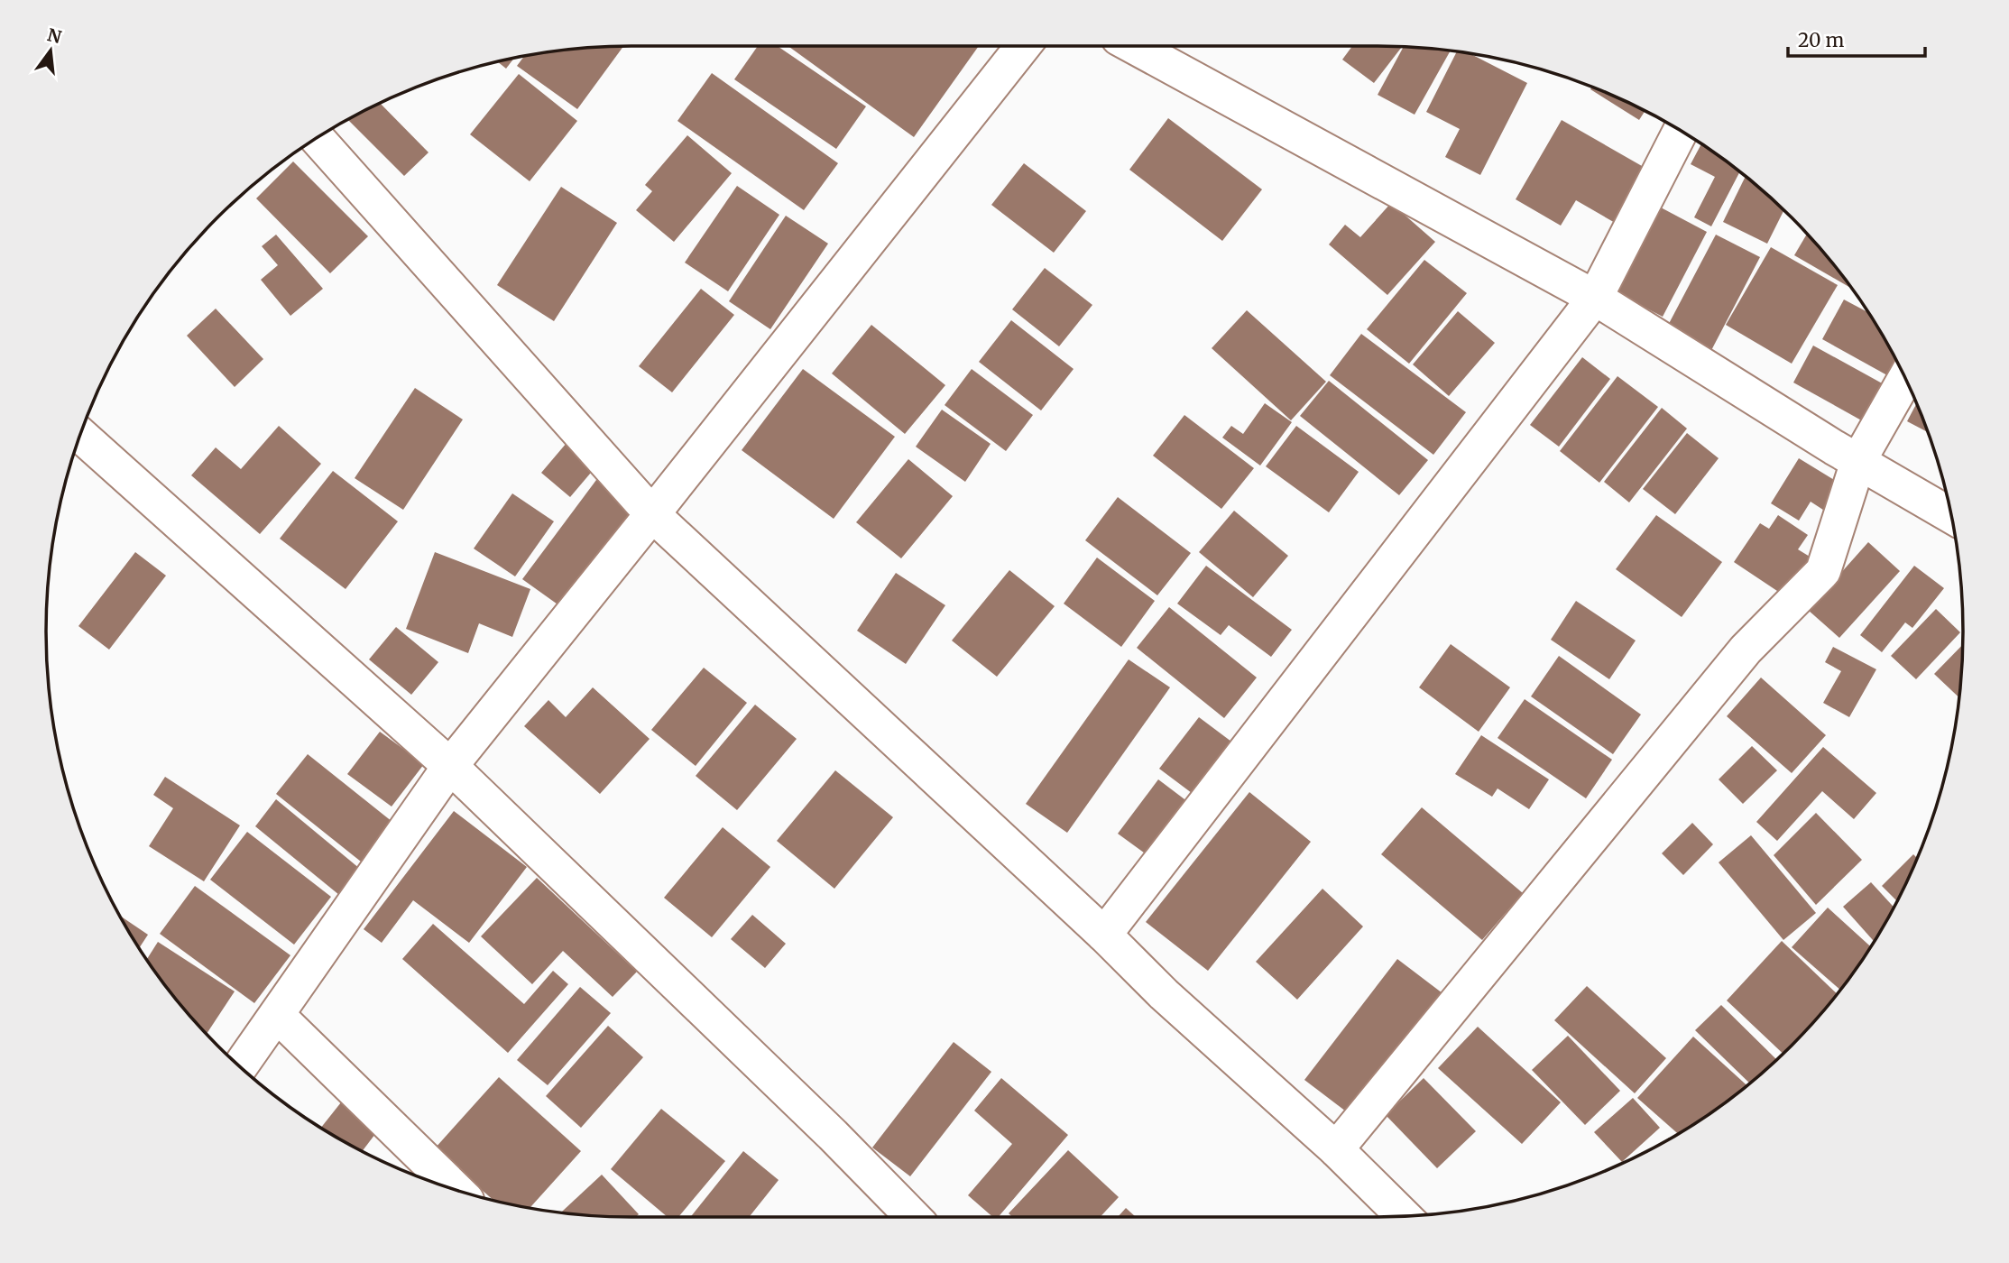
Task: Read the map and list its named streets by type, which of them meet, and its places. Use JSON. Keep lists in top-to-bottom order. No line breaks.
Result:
{"scale_bar":"20 m","north":"top"}
